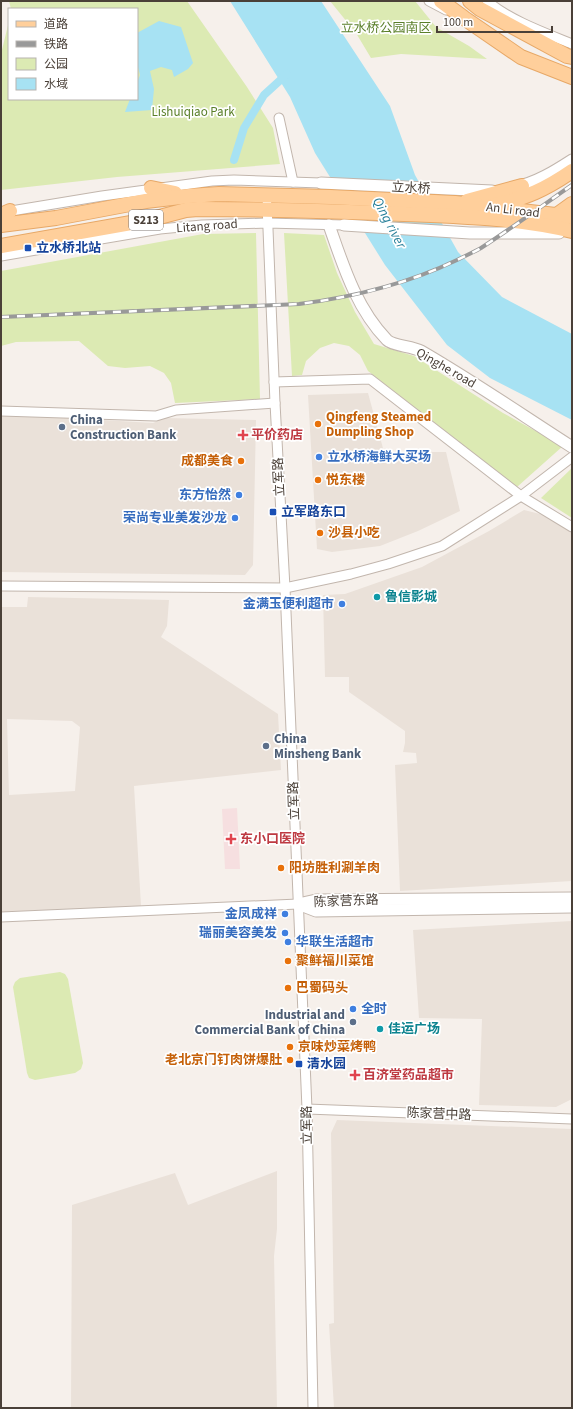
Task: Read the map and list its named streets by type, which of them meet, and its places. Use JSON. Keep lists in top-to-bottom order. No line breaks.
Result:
{"streets":{"main road":["立水桥","An Li road","S213","Litang road"],"street":["Qinghe road","立军路","陈家营东路","陈家营中路"]},"crossings":[["立水桥","An Li road"],["立水桥","S213"],["立水桥","Litang road"],["立水桥","立军路"],["An Li road","Litang road"],["S213","立军路"],["Litang road","Qinghe road"],["Litang road","立军路"],["立军路","陈家营东路"],["立军路","陈家营中路"]],"water":["Qing river"],"parks":["立水桥公园南区","Lishuiqiao Park"],"places":{"transit":["立水桥北站","立军路东口","清水园"],"other":["Qingfeng Steamed Dumpling Shop","China Construction Bank","立水桥海鲜大买场","成都美食","悦东楼","东方怡然","荣尚专业美发沙龙","沙县小吃","鲁信影城","金满玉便利超市","China Minsheng Bank","阳坊胜利涮羊肉","金凤成祥","瑞丽美容美发","华联生活超市","聚鲜福川菜馆","巴蜀码头","全时","Industrial and Commercial Bank of China","佳运广场","京味炒菜烤鸭","老北京门钉肉饼爆肚"],"health":["平价药店","东小口医院","百济堂药品超市"]},"legend":["道路","铁路","公园","水域"],"scale_bar":"100 m"}
